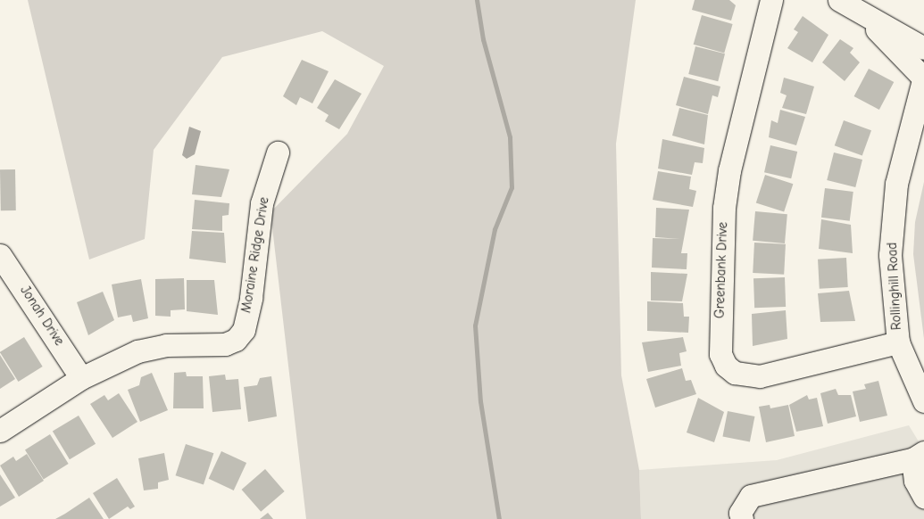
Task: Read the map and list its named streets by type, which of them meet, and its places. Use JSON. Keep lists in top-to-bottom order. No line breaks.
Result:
{"streets":{"street":["Moraine Ridge Drive","Greenbank Drive","Rollinghill Road","Jonah Drive"]},"crossings":[["Moraine Ridge Drive","Jonah Drive"],["Greenbank Drive","Rollinghill Road"]]}
